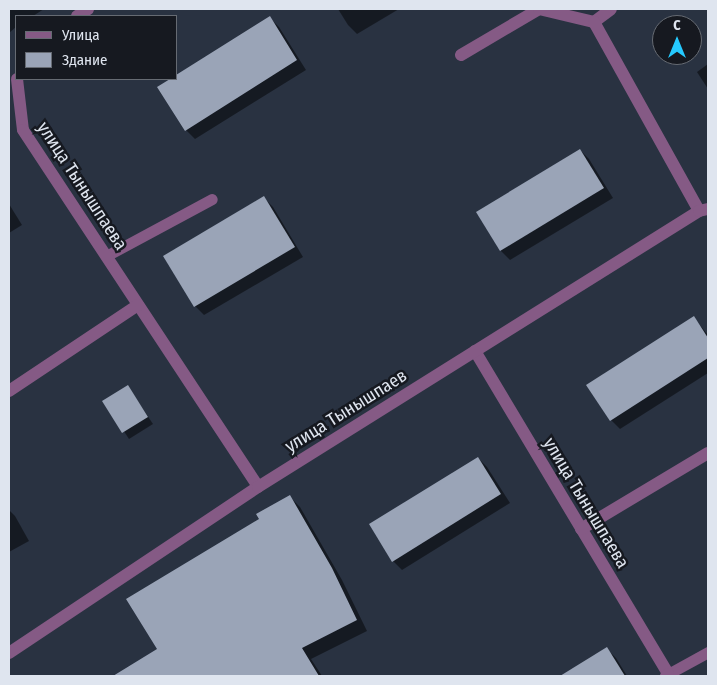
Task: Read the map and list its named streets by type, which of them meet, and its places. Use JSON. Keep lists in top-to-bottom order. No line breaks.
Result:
{"streets":{"street":["улица Тынышпаева","улица Тынышпаев"]},"crossings":[["улица Тынышпаева","улица Тынышпаев"]],"legend":["Улица","Здание"],"north":"top"}
